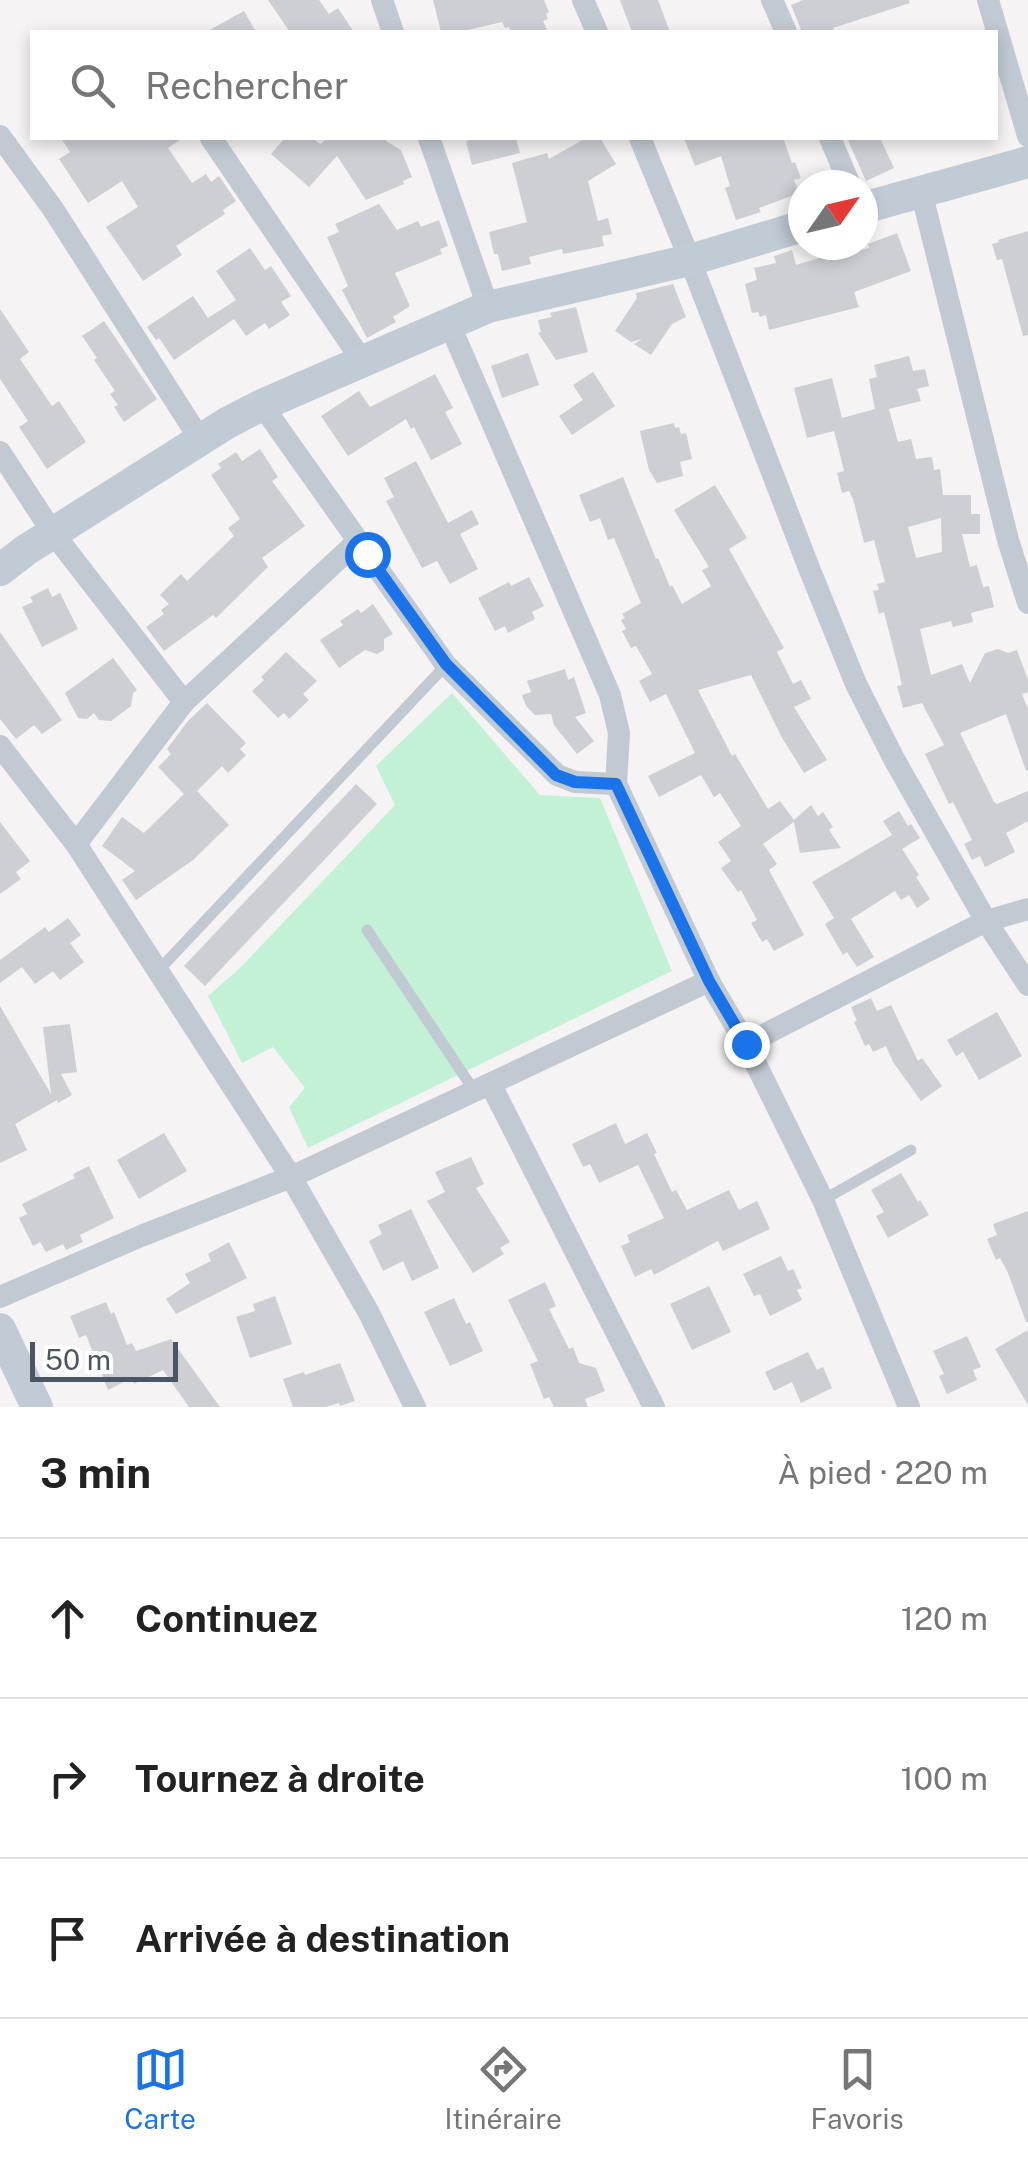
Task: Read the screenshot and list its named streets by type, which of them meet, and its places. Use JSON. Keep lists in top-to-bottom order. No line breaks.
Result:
{"scale_bar":"50 m","north":"top right","page":{"search":"Rechercher","scale":"50 m","heading":["3 min","À pied · 220 m"],"list":[["Continuez","120 m"],["Tournez à droite","100 m"],"Arrivée à destination"],"nav":["Carte","Itinéraire","Favoris"]}}
